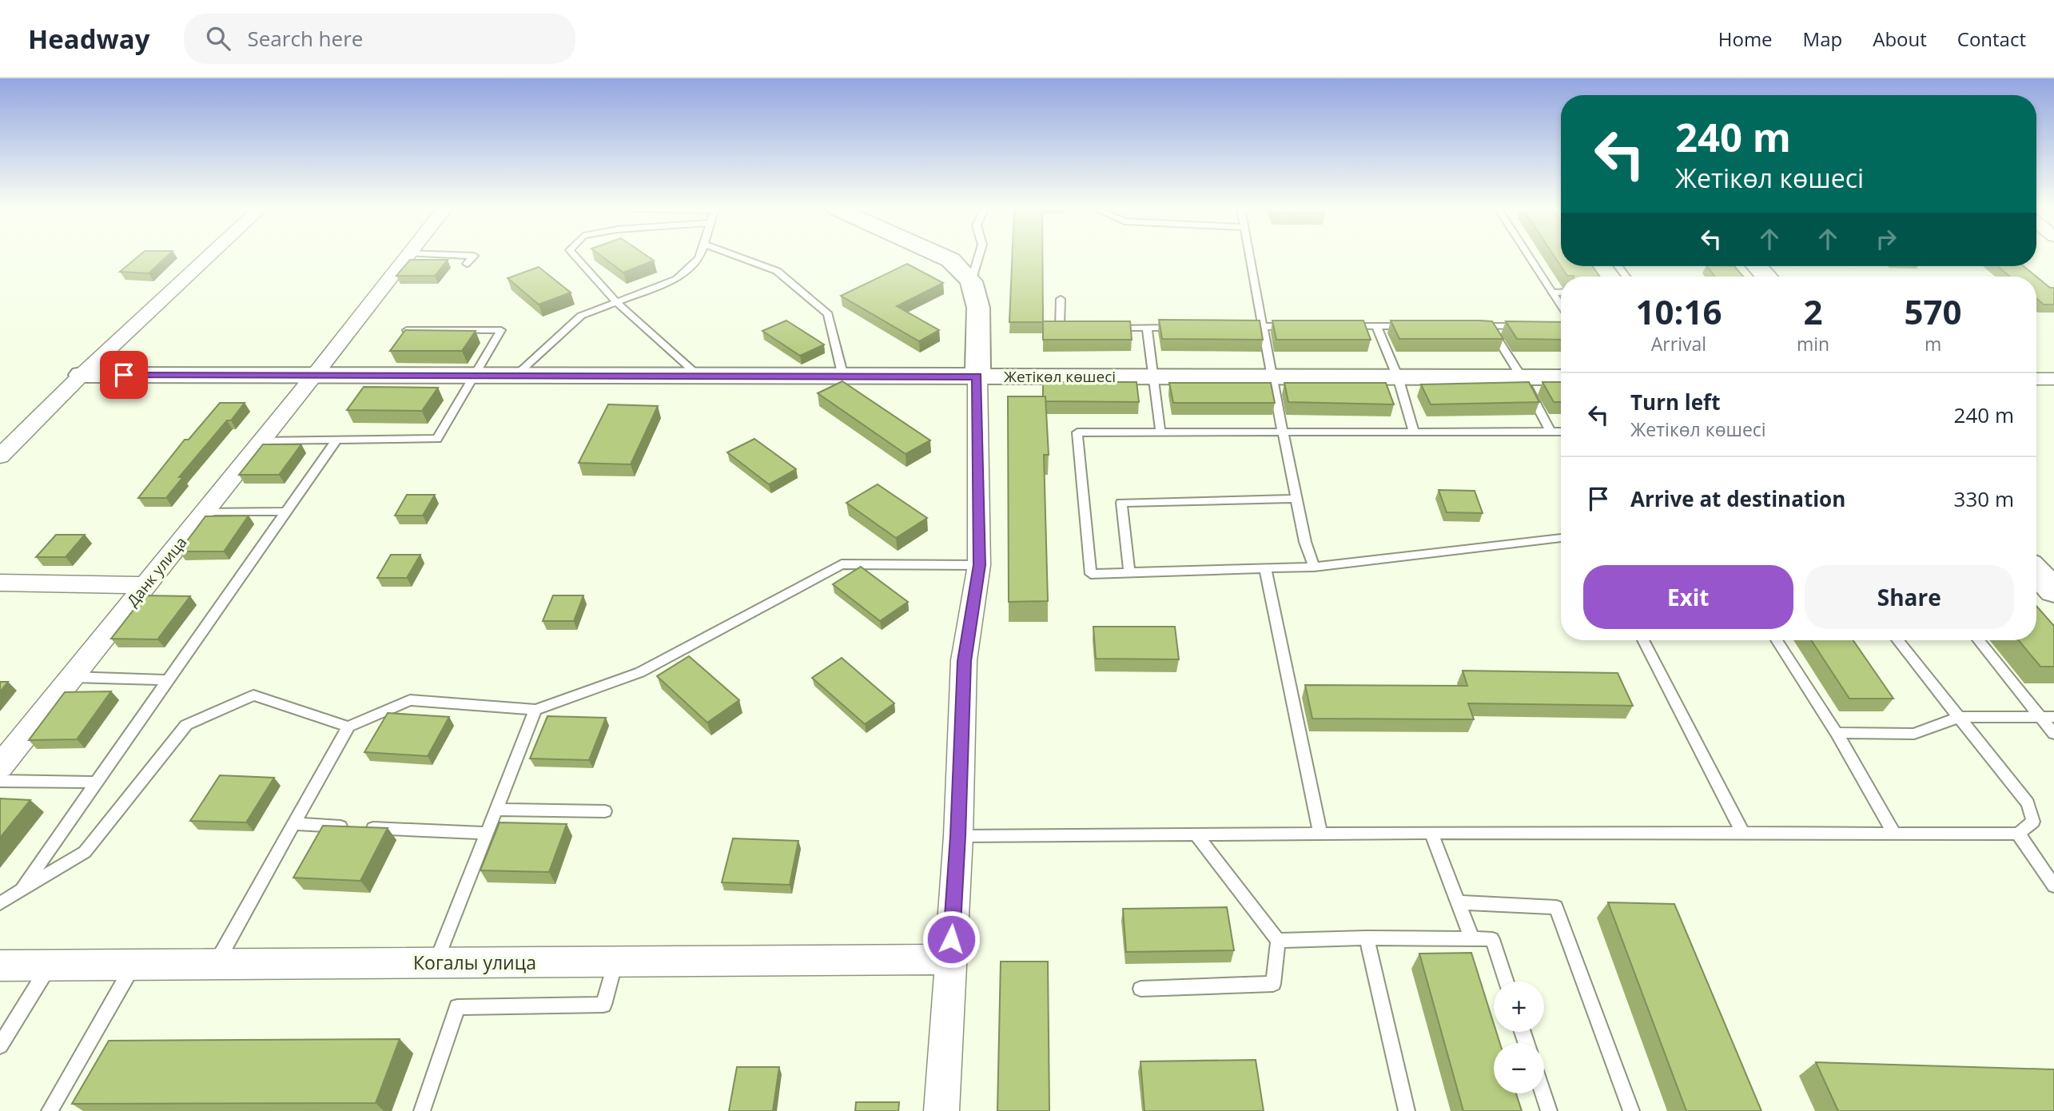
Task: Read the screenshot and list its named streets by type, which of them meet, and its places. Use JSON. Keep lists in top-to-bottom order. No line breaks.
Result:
{"streets":{"street":["Жетікөл көшесі","Данк улица","Когалы улица"]},"crossings":[["Жетікөл көшесі","Данк улица"]],"page":{"header":"Headway","search":"Search here","nav":["Home","Map","About","Contact"],"turn":["240 m","Жетікөл көшесі"],"eta":["10:16","Arrival","2","min","570","m"],"list":[{"name":"Turn left","note":"Жетікөл көшесі","value":"240 m"},{"name":"Arrive at destination","value":"330 m"}],"buttons":["Exit","Share"],"map_buttons":["+","−"]}}
